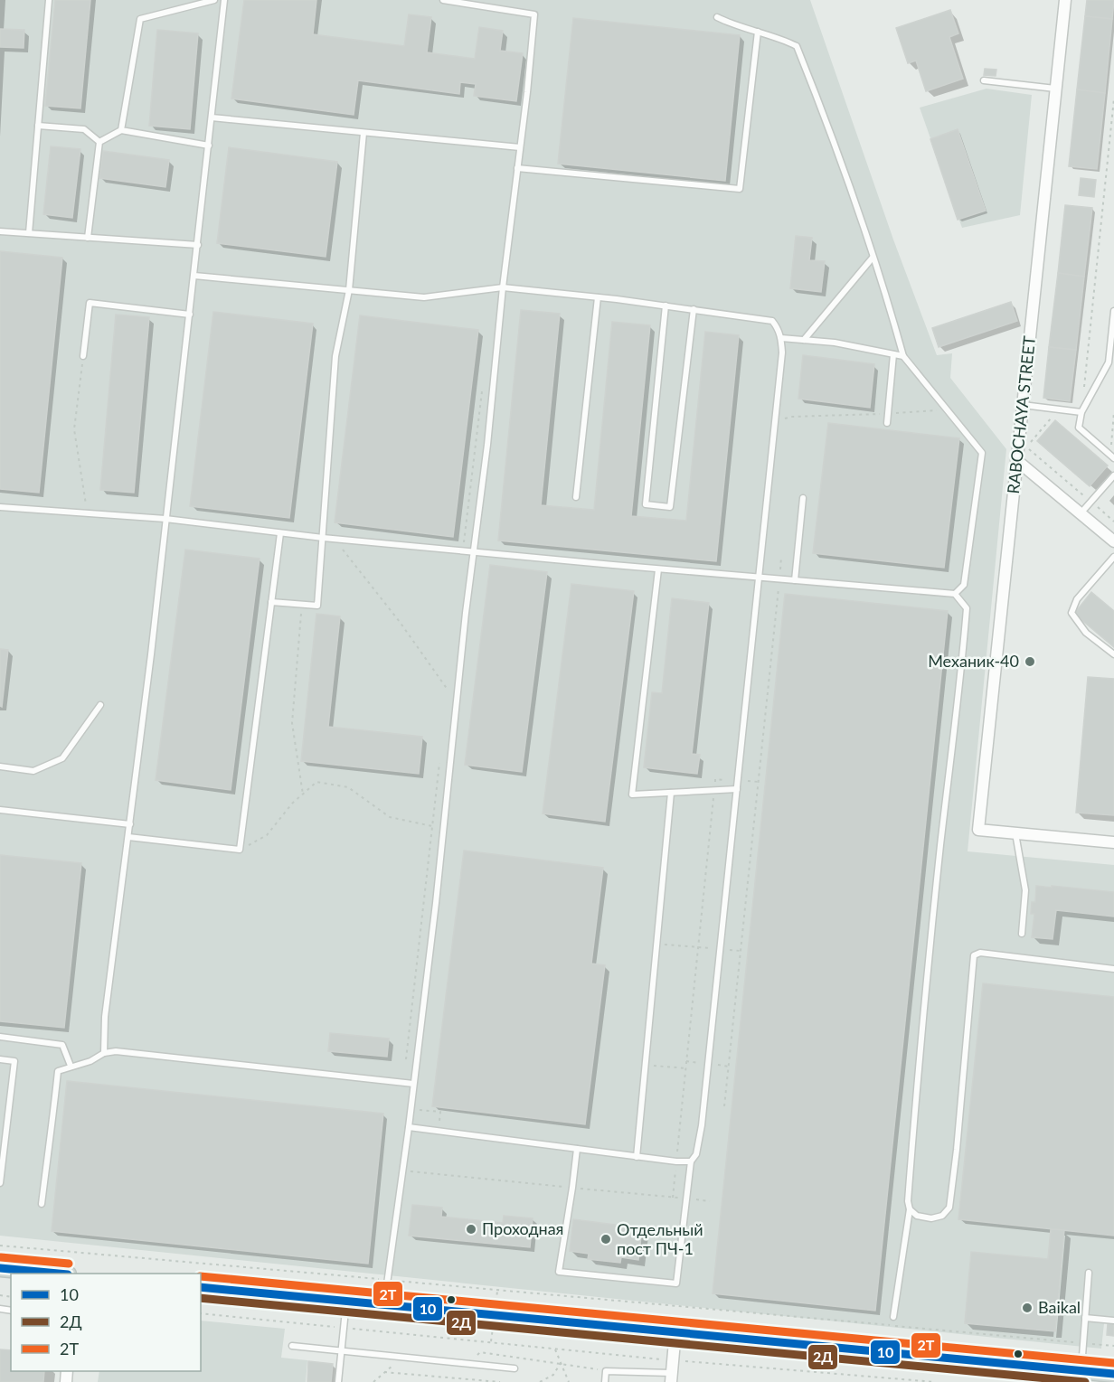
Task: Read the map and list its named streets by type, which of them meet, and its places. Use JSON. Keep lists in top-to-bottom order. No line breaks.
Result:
{"streets":{"street":["RABOCHAYA STREET"]},"places":["Механик-40","Проходная","Отдельный пост ПЧ-1","Baikal"],"lines":["transit line 2Т","transit line 10","transit line 2Д"],"legend":["10","2Д","2Т"]}
